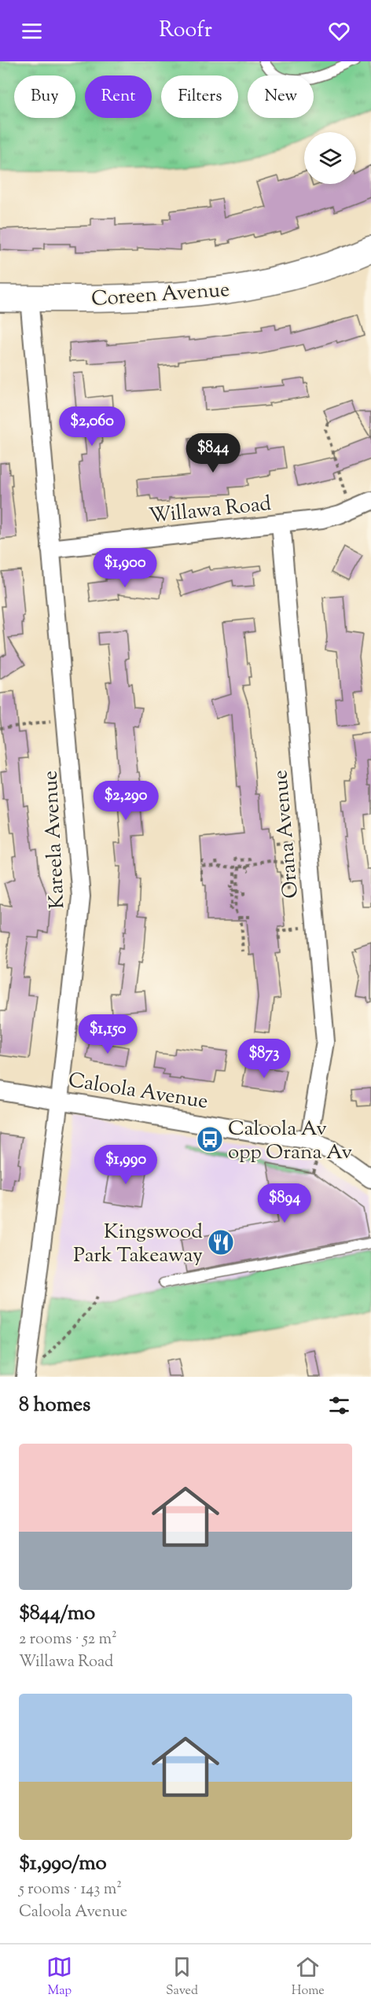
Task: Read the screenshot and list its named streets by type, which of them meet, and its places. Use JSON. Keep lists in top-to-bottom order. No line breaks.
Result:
{"streets":{"street":["Coreen Avenue","Willawa Road","Orana Avenue","Kareela Avenue","Caloola Avenue"]},"crossings":[["Coreen Avenue","Kareela Avenue"],["Willawa Road","Orana Avenue"],["Willawa Road","Kareela Avenue"],["Orana Avenue","Caloola Avenue"],["Kareela Avenue","Caloola Avenue"]],"places":{"bus stop":["Caloola Av opp Orana Av"],"restaurant":["Kingswood Park Takeaway"]},"page":{"header":"Roofr","chip":["Buy","Rent","Filters","New"],"price":["$2,060","$844","$1,900","$2,290","$1,150","$873","$1,990","$894"],"heading":"8 homes","list":[{"name":"$844/mo","note":"2 rooms · 52 m² · Willawa Road"},{"name":"$1,990/mo","note":"5 rooms · 143 m² · Caloola Avenue"}],"tabs":["Map","Saved","Home"]}}
